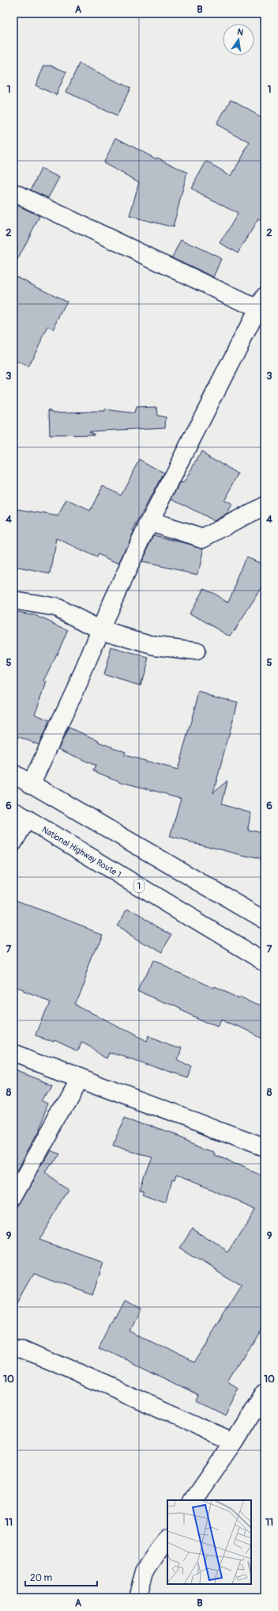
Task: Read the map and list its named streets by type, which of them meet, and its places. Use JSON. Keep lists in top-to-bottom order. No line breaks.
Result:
{"streets":{"main road":["National Highway Route 1","1"]},"scale_bar":"20 m","north":"top","grid":{"columns":["A","B"],"rows":["1","2","3","4","5","6","7","8","9","10","11"]}}
